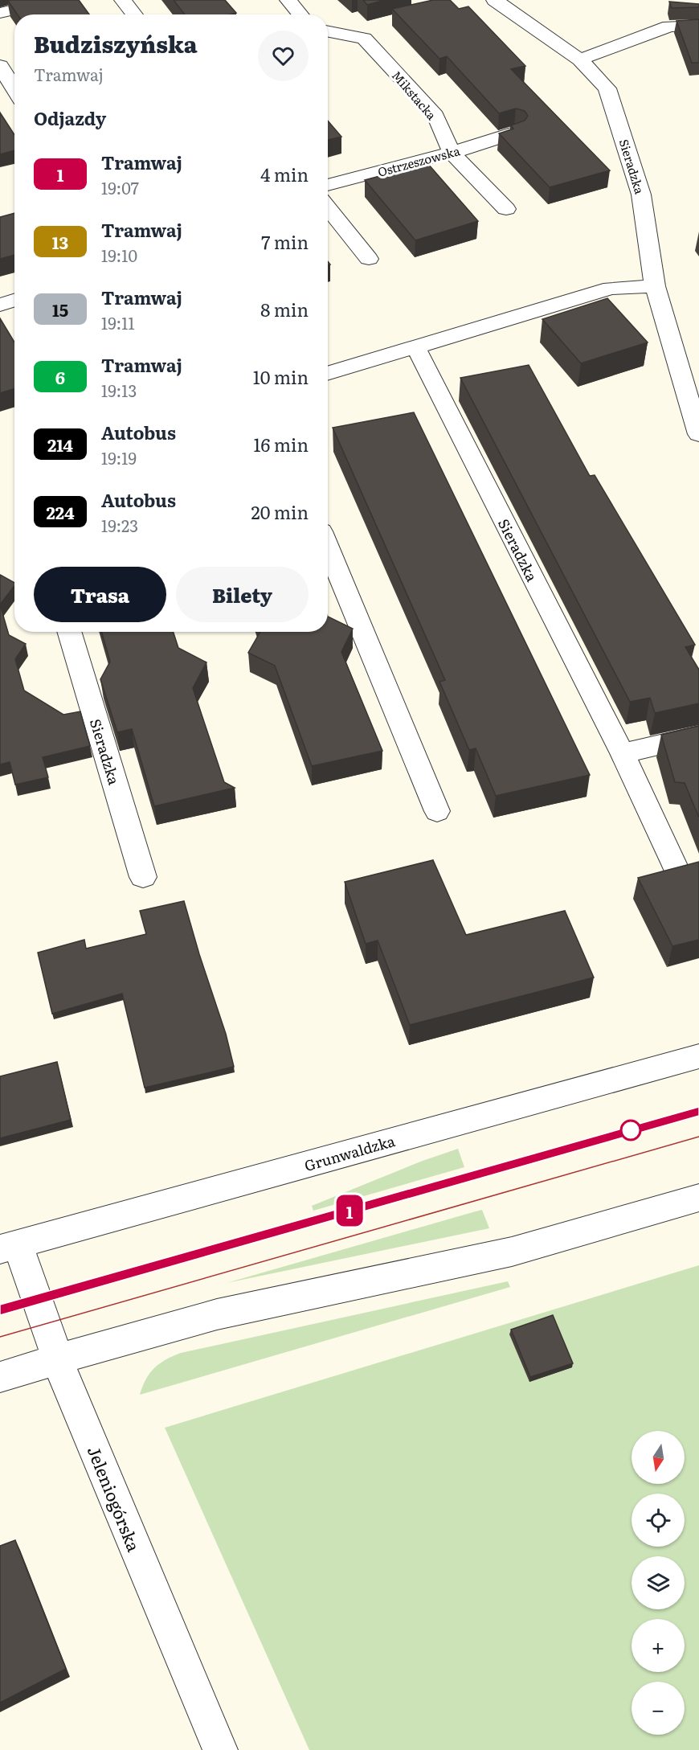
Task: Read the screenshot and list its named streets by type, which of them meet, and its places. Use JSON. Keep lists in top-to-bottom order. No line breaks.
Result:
{"streets":{"street":["Mikstacka","Ostrzeszowska","Sieradzka","Grunwaldzka","Jeleniogórska"]},"crossings":[["Mikstacka","Ostrzeszowska"],["Grunwaldzka","Jeleniogórska"]],"lines":["tram line 1"],"north":"bottom","page":{"on_map":"1","heading":[["Budziszyńska","Tramwaj"],"Odjazdy"],"list":[{"mark":"1","name":"Tramwaj","note":"19:07","value":"4 min"},{"mark":"13","name":"Tramwaj","note":"19:10","value":"7 min"},{"mark":"15","name":"Tramwaj","note":"19:11","value":"8 min"},{"mark":"6","name":"Tramwaj","note":"19:13","value":"10 min"},{"mark":"214","name":"Autobus","note":"19:19","value":"16 min"},{"mark":"224","name":"Autobus","note":"19:23","value":"20 min"}],"buttons":["Trasa","Bilety"],"map_buttons":["+","−"]}}
